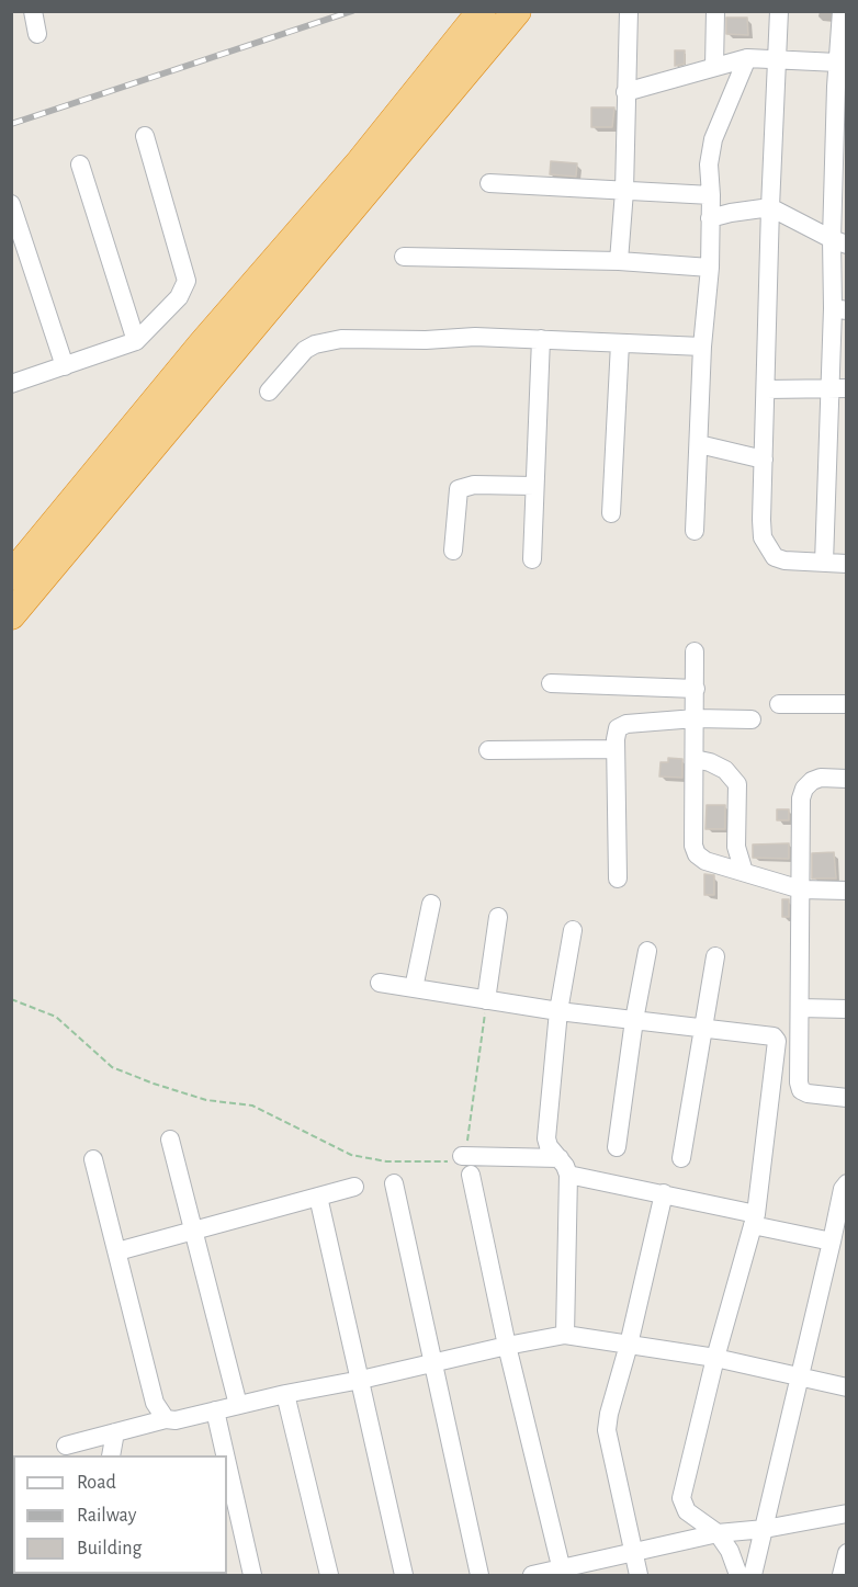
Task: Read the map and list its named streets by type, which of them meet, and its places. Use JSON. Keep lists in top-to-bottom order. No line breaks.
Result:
{"legend":["Road","Railway","Building"]}
